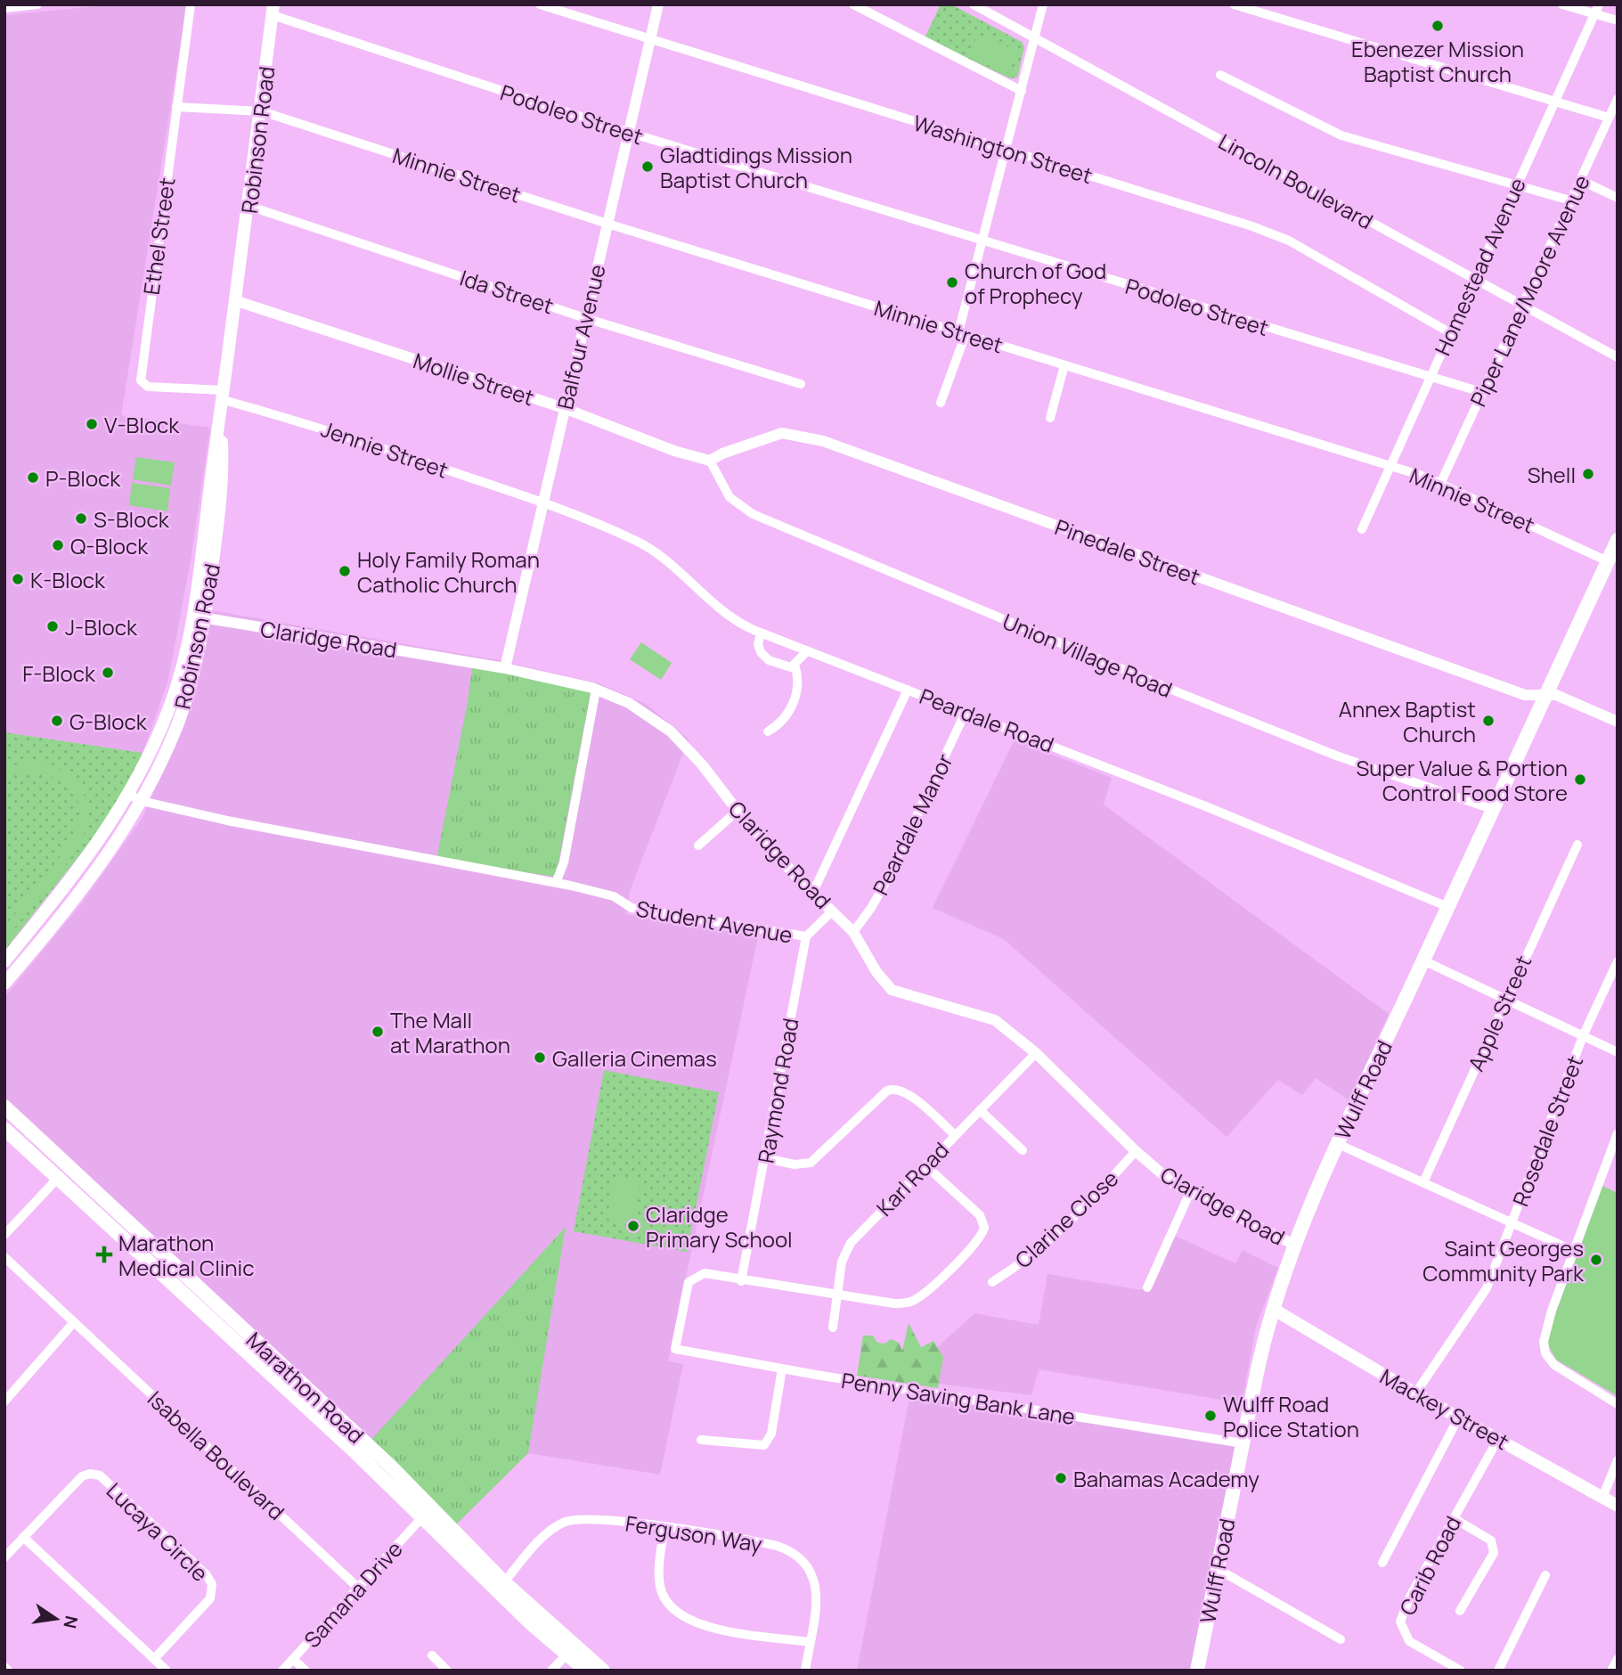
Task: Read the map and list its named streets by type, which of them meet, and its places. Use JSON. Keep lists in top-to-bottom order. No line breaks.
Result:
{"streets":{"main road":["Robinson Road","Wulff Road","Marathon Road","Mackey Street"],"street":["Podoleo Street","Washington Street","Minnie Street","Lincoln Boulevard","Ethel Street","Homestead Avenue","Piper Lane/Moore Avenue","Ida Street","Balfour Avenue","Mollie Street","Jennie Street","Pinedale Street","Claridge Road","Union Village Road","Peardale Road","Peardale Manor","Student Avenue","Apple Street","Raymond Road","Rosedale Street","Karl Road","Clarine Close","Penny Saving Bank Lane","Isabella Boulevard","Lucaya Circle","Ferguson Way","Carib Road","Samana Drive"]},"crossings":[["Podoleo Street","Robinson Road"],["Podoleo Street","Homestead Avenue"],["Podoleo Street","Piper Lane/Moore Avenue"],["Podoleo Street","Balfour Avenue"],["Robinson Road","Minnie Street"],["Robinson Road","Ethel Street"],["Robinson Road","Ida Street"],["Robinson Road","Mollie Street"],["Robinson Road","Jennie Street"],["Robinson Road","Claridge Road"],["Robinson Road","Student Avenue"],["Washington Street","Homestead Avenue"],["Washington Street","Balfour Avenue"],["Minnie Street","Ethel Street"],["Minnie Street","Homestead Avenue"],["Minnie Street","Piper Lane/Moore Avenue"],["Minnie Street","Balfour Avenue"],["Minnie Street","Wulff Road"],["Lincoln Boulevard","Homestead Avenue"],["Lincoln Boulevard","Piper Lane/Moore Avenue"],["Ethel Street","Jennie Street"],["Ida Street","Balfour Avenue"],["Balfour Avenue","Mollie Street"],["Balfour Avenue","Jennie Street"],["Balfour Avenue","Claridge Road"],["Balfour Avenue","Peardale Road"],["Mollie Street","Pinedale Street"],["Mollie Street","Union Village Road"],["Jennie Street","Peardale Road"],["Pinedale Street","Union Village Road"],["Pinedale Street","Wulff Road"],["Claridge Road","Peardale Manor"],["Claridge Road","Wulff Road"],["Claridge Road","Karl Road"],["Claridge Road","Clarine Close"],["Union Village Road","Wulff Road"],["Peardale Road","Peardale Manor"],["Peardale Road","Wulff Road"],["Student Avenue","Raymond Road"],["Wulff Road","Penny Saving Bank Lane"],["Wulff Road","Mackey Street"],["Raymond Road","Penny Saving Bank Lane"],["Rosedale Street","Mackey Street"],["Marathon Road","Ferguson Way"],["Marathon Road","Samana Drive"],["Mackey Street","Carib Road"],["Isabella Boulevard","Samana Drive"]],"places":{"other":["Ebenezer Mission Baptist Church","Gladtidings Mission Baptist Church","Church of God of Prophecy","V-Block","Shell","P-Block","S-Block","Q-Block","Holy Family Roman Catholic Church","K-Block","J-Block","F-Block","G-Block","Annex Baptist Church","Super Value & Portion Control Food Store","The Mall at Marathon","Galleria Cinemas","Claridge Primary School","Saint Georges Community Park","Wulff Road Police Station","Bahamas Academy"],"health":["Marathon Medical Clinic"]},"north":"right"}
